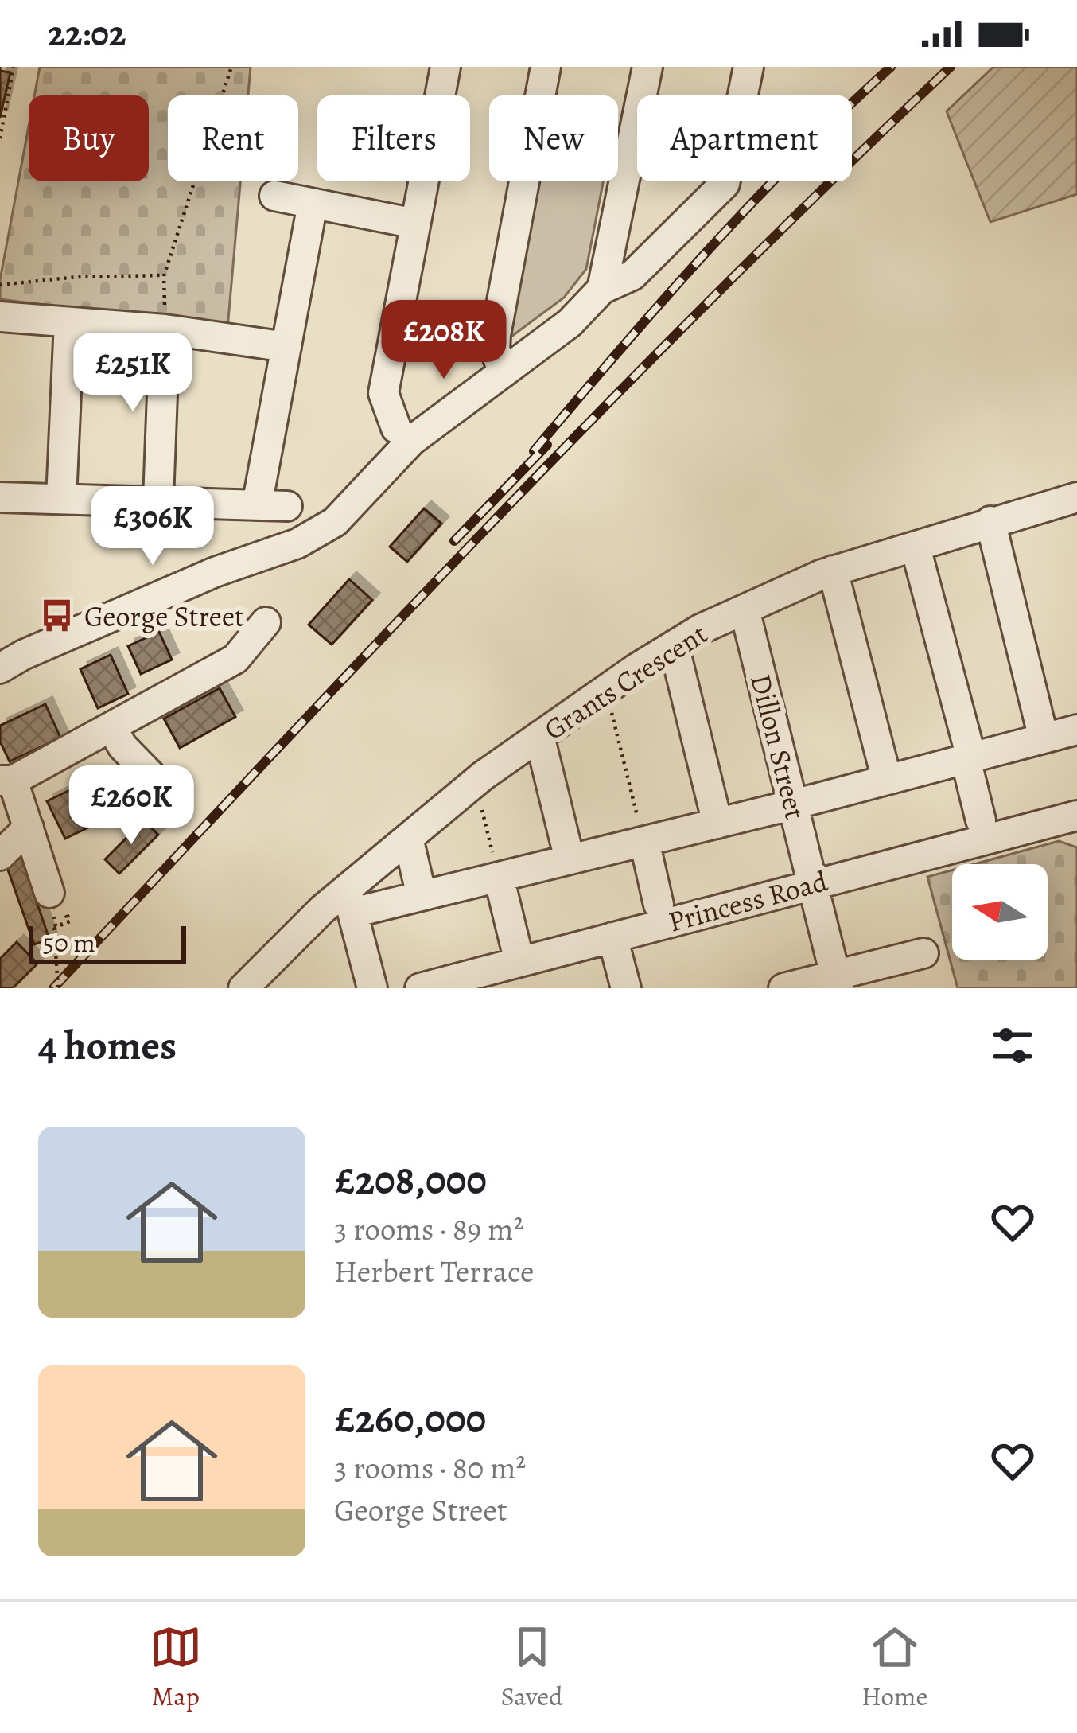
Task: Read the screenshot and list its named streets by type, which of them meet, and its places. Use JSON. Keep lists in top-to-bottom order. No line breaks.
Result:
{"streets":{"street":["Grants Crescent","Dillon Street","Princess Road"]},"crossings":[["Grants Crescent","Dillon Street"],["Dillon Street","Princess Road"]],"places":{"bus stop":["George Street"]},"scale_bar":"50 m","north":"left","page":{"status":"22:02","chip":["Buy","Rent","Filters","New","Apartment"],"price":["£208K","£251K","£306K","£260K"],"scale":"50 m","heading":"4 homes","list":[{"name":"£208,000","note":"3 rooms · 89 m² · Herbert Terrace"},{"name":"£260,000","note":"3 rooms · 80 m² · George Street"}],"tabs":["Map","Saved","Home"]}}
